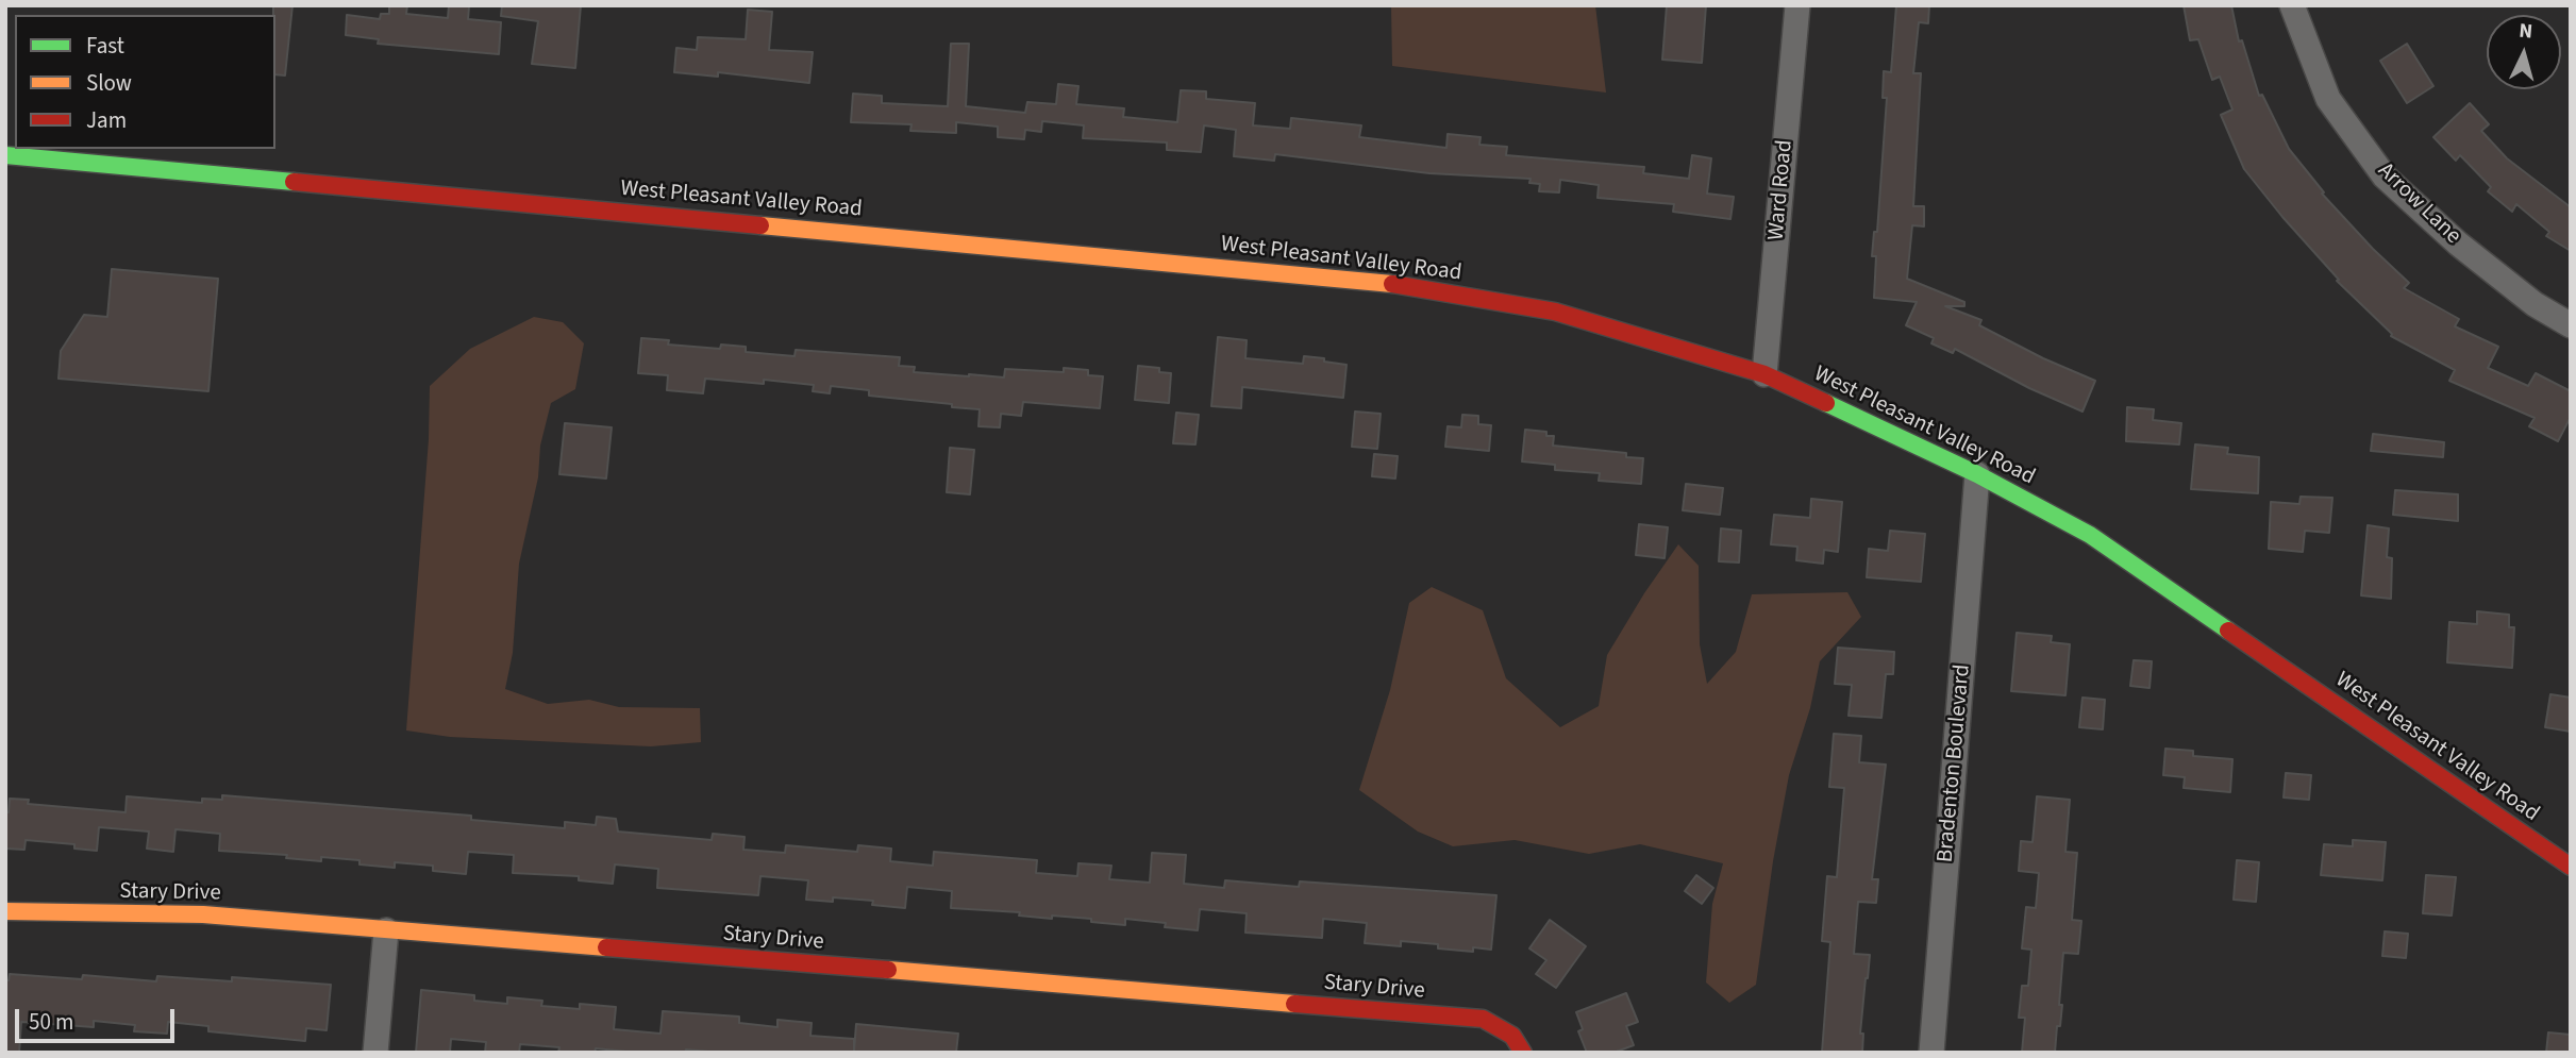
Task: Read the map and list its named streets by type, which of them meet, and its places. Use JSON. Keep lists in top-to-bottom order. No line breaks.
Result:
{"streets":{"main road":["West Pleasant Valley Road","Stary Drive"],"street":["Ward Road","Arrow Lane","Bradenton Boulevard"]},"crossings":[["Ward Road","West Pleasant Valley Road"],["West Pleasant Valley Road","Bradenton Boulevard"]],"legend":["Fast","Slow","Jam"],"scale_bar":"50 m","north":"top"}
